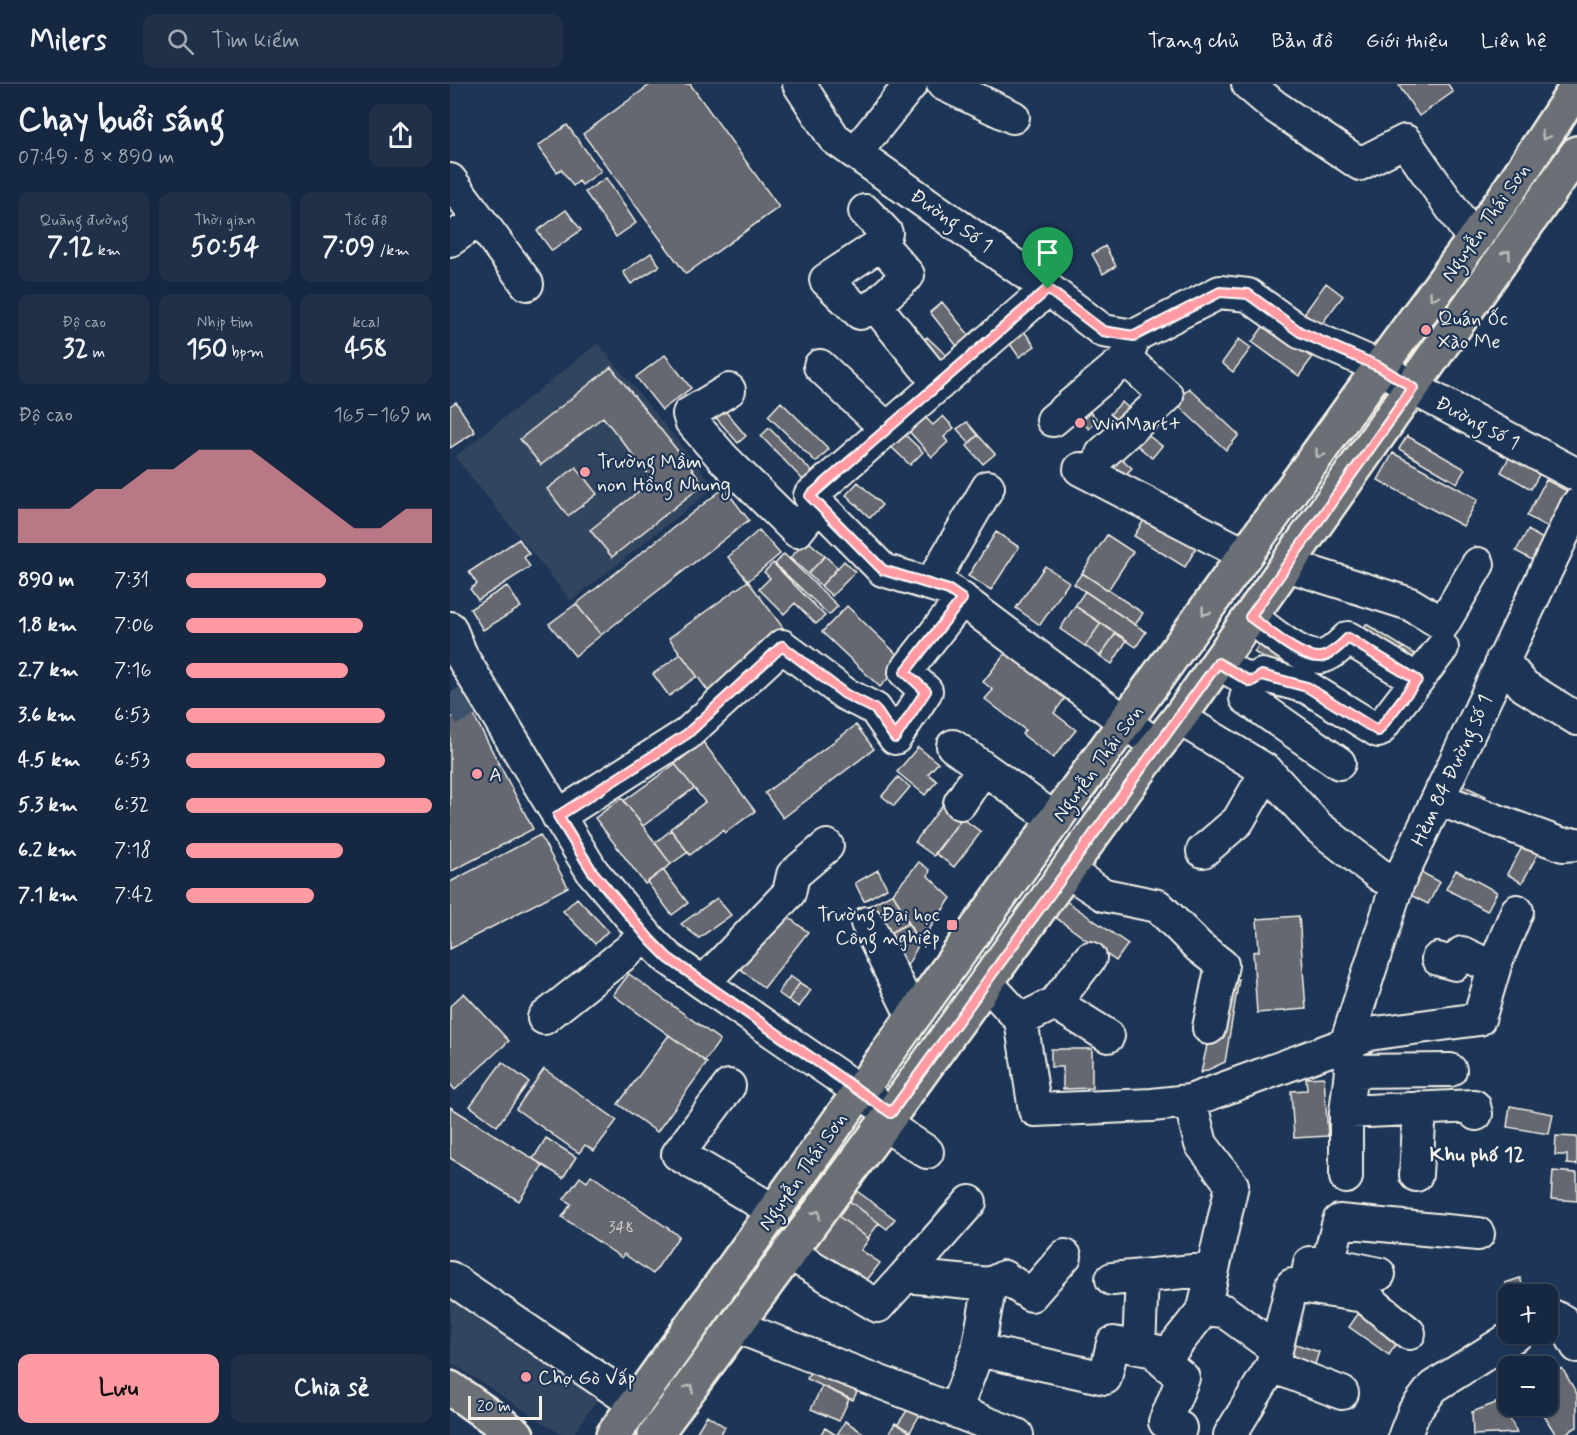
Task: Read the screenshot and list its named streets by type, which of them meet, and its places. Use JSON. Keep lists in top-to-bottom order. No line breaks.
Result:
{"streets":{"main road":["Nguyễn Thái Sơn"],"street":["Đường Số 1","Đường số 1","Hẻm 84 Đường số 1"]},"crossings":[["Nguyễn Thái Sơn","Đường số 1"]],"districts":["Khu phố 12"],"places":{"other":["Quán Ốc Xào Me","WinMart+","Trường Mầm non Hồng Nhung","A","Chợ Gò Vấp"],"transit":["Trường Đại học Công nghiệp"]},"house_numbers":["348"],"scale_bar":"20 m","page":{"header":"Milers","search":"Tìm kiếm","nav":["Trang chủ","Bản đồ","Giới thiệu","Liên hệ"],"heading":["Chạy buổi sáng","07:49 · 8 × 890 m"],"stats":[["Quãng đường","7.12 km"],["Thời gian","50:54"],["Tốc độ","7:09 /km"],["Độ cao","32 m"],["Nhịp tim","150 bpm"],["kcal","458"]],"chart":["Độ cao","165–169 m"],"list":[{"name":"890 m","note":"7:31"},{"name":"1.8 km","note":"7:06"},{"name":"2.7 km","note":"7:16"},{"name":"3.6 km","note":"6:53"},{"name":"4.5 km","note":"6:53"},{"name":"5.3 km","note":"6:32"},{"name":"6.2 km","note":"7:18"},{"name":"7.1 km","note":"7:42"}],"map_buttons":["+","−"],"buttons":["Lưu","Chia sẻ"],"scale":"20 m"}}
